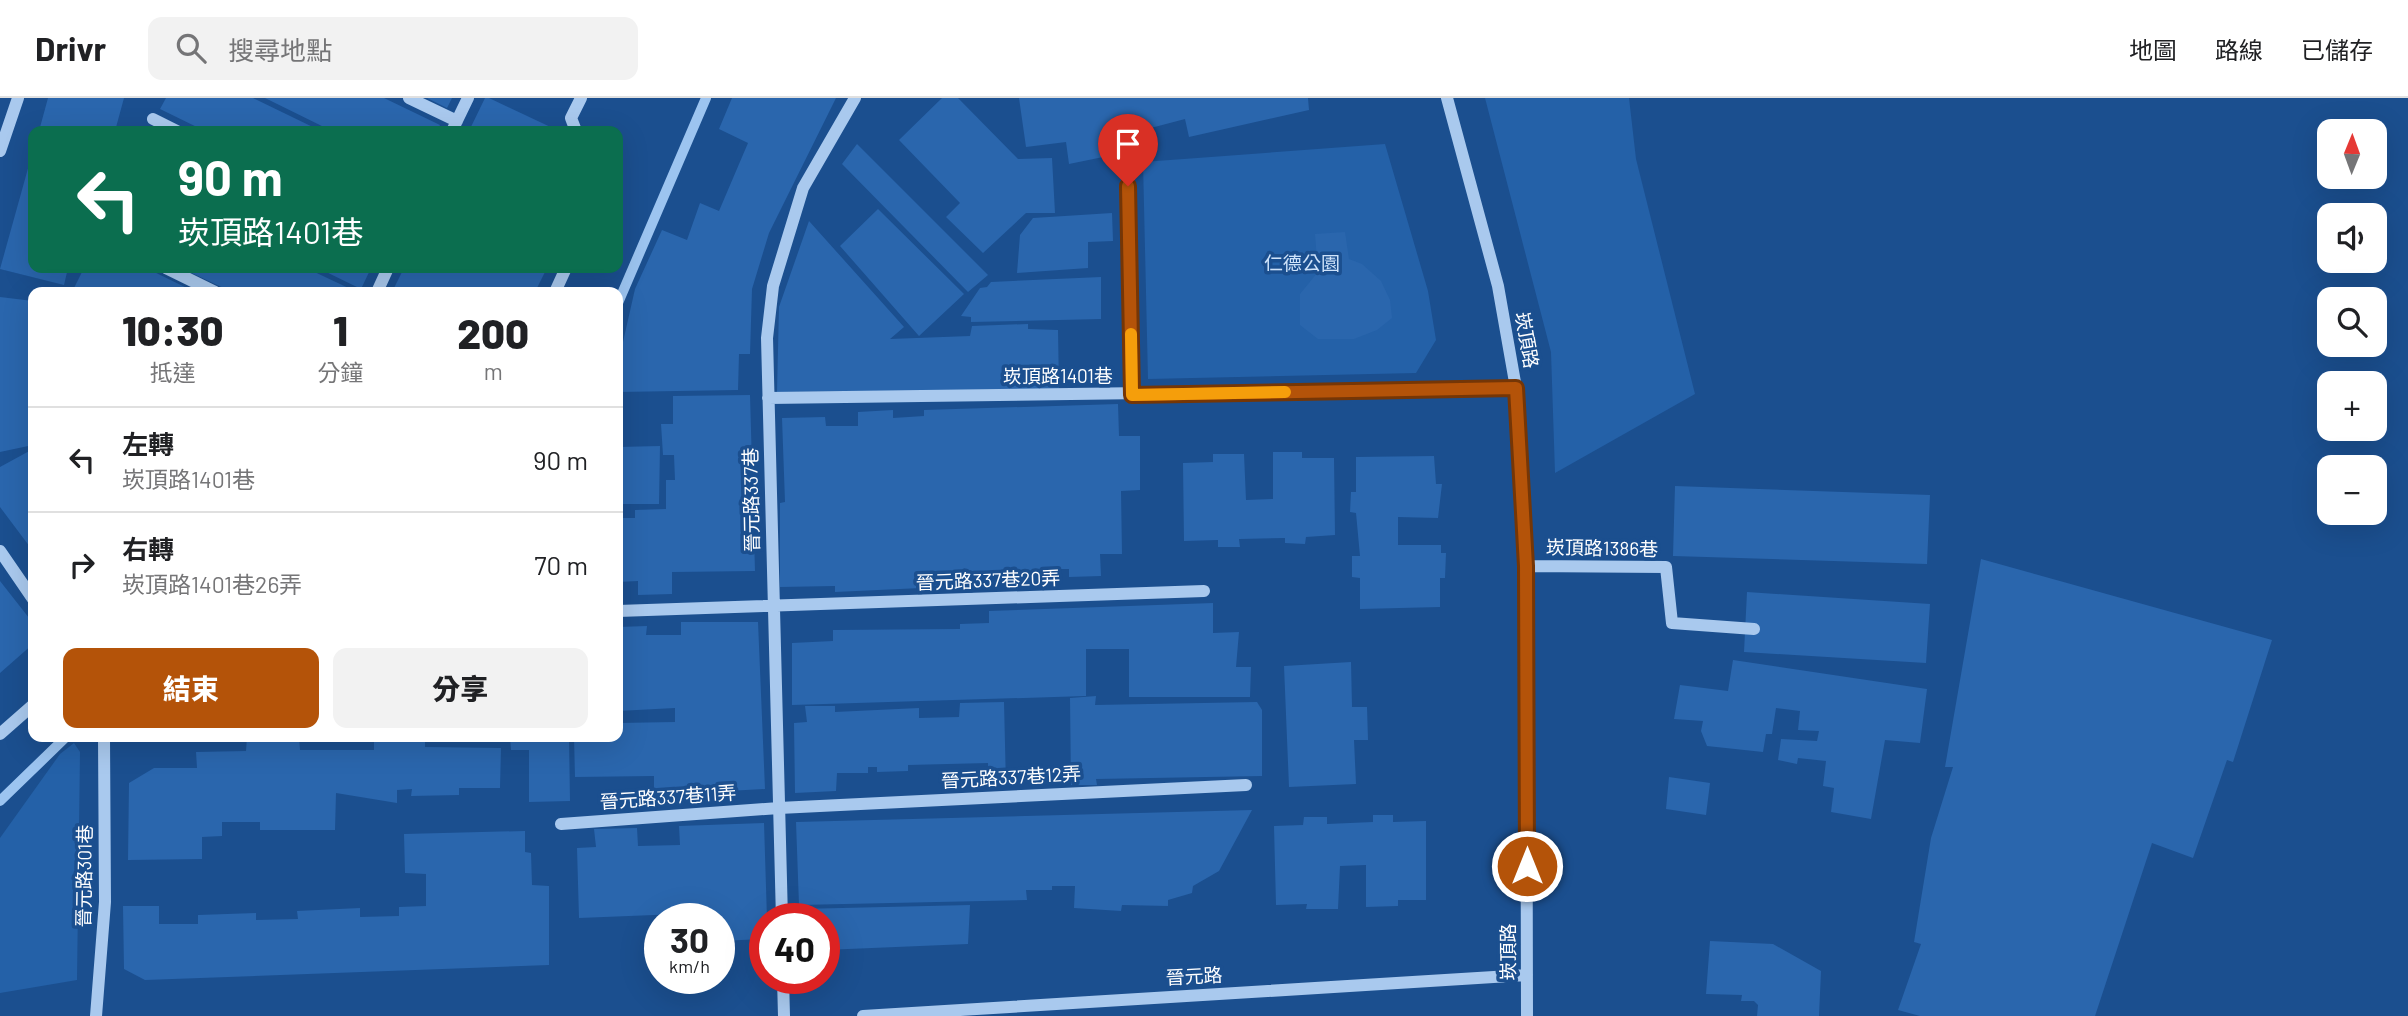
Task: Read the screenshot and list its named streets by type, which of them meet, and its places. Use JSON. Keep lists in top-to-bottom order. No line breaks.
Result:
{"streets":{"street":["崁頂路","崁頂路1401巷","晉元路337巷","崁頂路1386巷","晉元路337巷20弄","晉元路337巷12弄","晉元路337巷11弄","晉元路301巷","晉元路"]},"crossings":[["崁頂路","崁頂路1401巷"],["崁頂路","崁頂路1386巷"],["崁頂路","晉元路"],["崁頂路1401巷","晉元路337巷"],["晉元路337巷","晉元路337巷20弄"],["晉元路337巷","晉元路337巷12弄"],["晉元路337巷","晉元路337巷11弄"],["晉元路337巷12弄","晉元路337巷11弄"]],"parks":["仁德公園"],"north":"top","page":{"header":"Drivr","search":"搜尋地點","nav":["地圖","路線","已儲存"],"map_buttons":["+","−"],"turn":["90 m","崁頂路1401巷"],"eta":["10:30","抵達","1","分鐘","200","m"],"list":[{"name":"左轉","note":"崁頂路1401巷","value":"90 m"},{"name":"右轉","note":"崁頂路1401巷26弄","value":"70 m"}],"buttons":["結束","分享"],"speed":"30 km/h","limit":"40"}}
